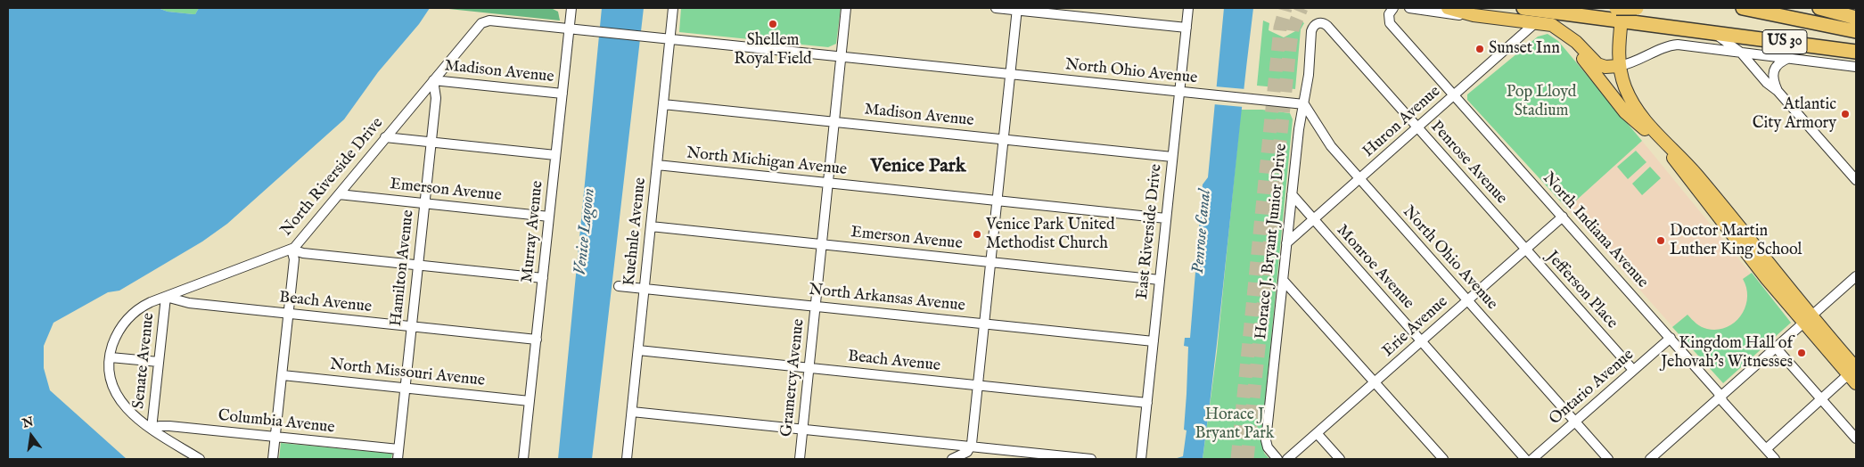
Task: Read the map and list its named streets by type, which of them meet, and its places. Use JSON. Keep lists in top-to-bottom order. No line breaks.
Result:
{"streets":{"highway":["US 30"],"street":["Madison Avenue","North Ohio Avenue","Huron Avenue","North Michigan Avenue","Penrose Avenue","North Riverside Drive","Emerson Avenue","North Indiana Avenue","Murray Avenue","Kuehnle Avenue","East Riverside Drive","Horace J. Bryant Junior Drive","Monroe Avenue","Hamilton Avenue","Jefferson Place","North Arkansas Avenue","Beach Avenue","Erie Avenue","Senate Avenue","North Missouri Avenue","Gramercy Avenue","Ontario Avenue","Columbia Avenue"]},"crossings":[["Madison Avenue","North Riverside Drive"],["Madison Avenue","Murray Avenue"],["Madison Avenue","Kuehnle Avenue"],["Madison Avenue","East Riverside Drive"],["Madison Avenue","Hamilton Avenue"],["Madison Avenue","Gramercy Avenue"],["North Ohio Avenue","Huron Avenue"],["North Ohio Avenue","North Riverside Drive"],["North Ohio Avenue","Murray Avenue"],["North Ohio Avenue","Kuehnle Avenue"],["North Ohio Avenue","East Riverside Drive"],["North Ohio Avenue","Horace J. Bryant Junior Drive"],["North Ohio Avenue","Erie Avenue"],["North Ohio Avenue","Gramercy Avenue"],["North Ohio Avenue","Ontario Avenue"],["Huron Avenue","Penrose Avenue"],["Huron Avenue","North Indiana Avenue"],["Huron Avenue","Horace J. Bryant Junior Drive"],["Huron Avenue","Monroe Avenue"],["North Michigan Avenue","Kuehnle Avenue"],["North Michigan Avenue","East Riverside Drive"],["North Michigan Avenue","Gramercy Avenue"],["Penrose Avenue","Horace J. Bryant Junior Drive"],["Penrose Avenue","Jefferson Place"],["Penrose Avenue","Erie Avenue"],["North Riverside Drive","Emerson Avenue"],["North Riverside Drive","Hamilton Avenue"],["North Riverside Drive","Beach Avenue"],["North Riverside Drive","Senate Avenue"],["North Riverside Drive","Columbia Avenue"],["Emerson Avenue","Murray Avenue"],["Emerson Avenue","Kuehnle Avenue"],["Emerson Avenue","East Riverside Drive"],["Emerson Avenue","Hamilton Avenue"],["Emerson Avenue","Gramercy Avenue"],["North Indiana Avenue","Erie Avenue"],["North Indiana Avenue","Ontario Avenue"],["Murray Avenue","Beach Avenue"],["Murray Avenue","North Missouri Avenue"],["Kuehnle Avenue","North Arkansas Avenue"],["Kuehnle Avenue","Beach Avenue"],["East Riverside Drive","North Arkansas Avenue"],["East Riverside Drive","Beach Avenue"],["Horace J. Bryant Junior Drive","Monroe Avenue"],["Monroe Avenue","Erie Avenue"],["Hamilton Avenue","Beach Avenue"],["Hamilton Avenue","North Missouri Avenue"],["Hamilton Avenue","Columbia Avenue"],["Jefferson Place","Erie Avenue"],["Jefferson Place","Ontario Avenue"],["North Arkansas Avenue","Gramercy Avenue"],["Beach Avenue","Senate Avenue"],["Beach Avenue","Gramercy Avenue"],["Senate Avenue","Columbia Avenue"]],"districts":["Venice Park"],"water":["Venice Lagoon","Penrose Canal"],"parks":["Pop Lloyd Stadium","Horace J Bryant Park"],"places":["Shellem Royal Field","Sunset Inn","Atlantic City Armory","Venice Park United Methodist Church","Doctor Martin Luther King School","Kingdom Hall of Jehovah's Witnesses"],"north":"top"}
